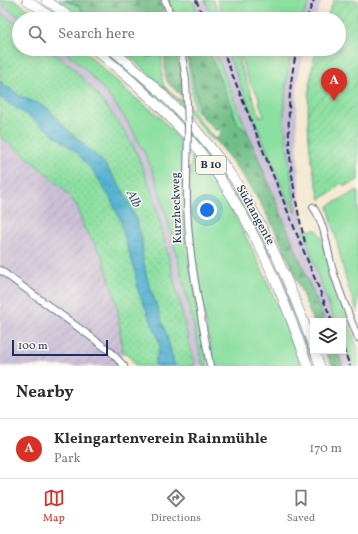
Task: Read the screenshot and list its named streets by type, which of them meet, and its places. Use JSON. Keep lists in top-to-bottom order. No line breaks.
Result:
{"streets":{"highway":["B 10","Südtangente"],"street":["Kurzheckweg"]},"water":["Alb"],"scale_bar":"100 m","page":{"search":"Search here","pins":"A","scale":"100 m","heading":"Nearby","list":[{"mark":"A","name":"Kleingartenverein Rainmühle","note":"Park","value":"170 m"}],"nav":["Map","Directions","Saved"]}}
